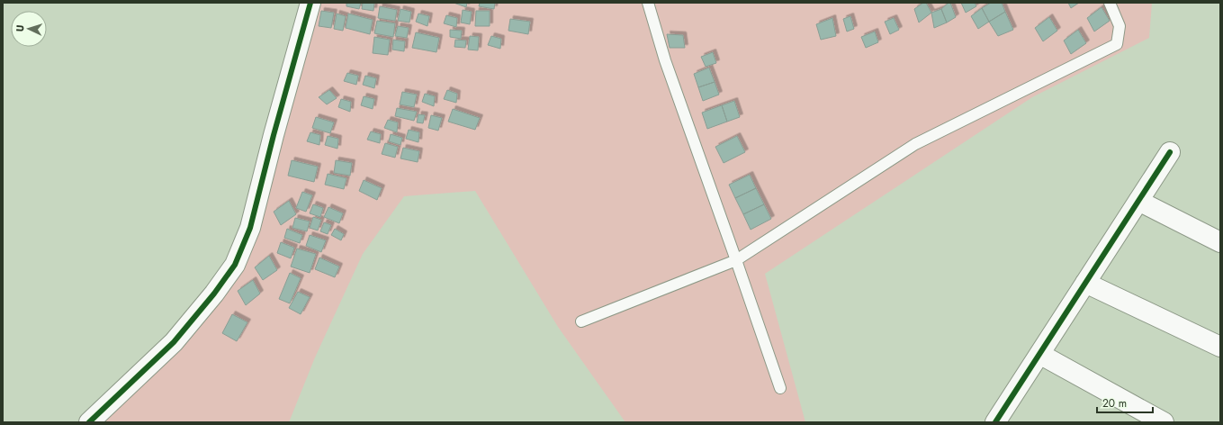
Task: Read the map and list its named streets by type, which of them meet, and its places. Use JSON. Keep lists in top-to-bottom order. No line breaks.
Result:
{"scale_bar":"20 m","north":"left"}
